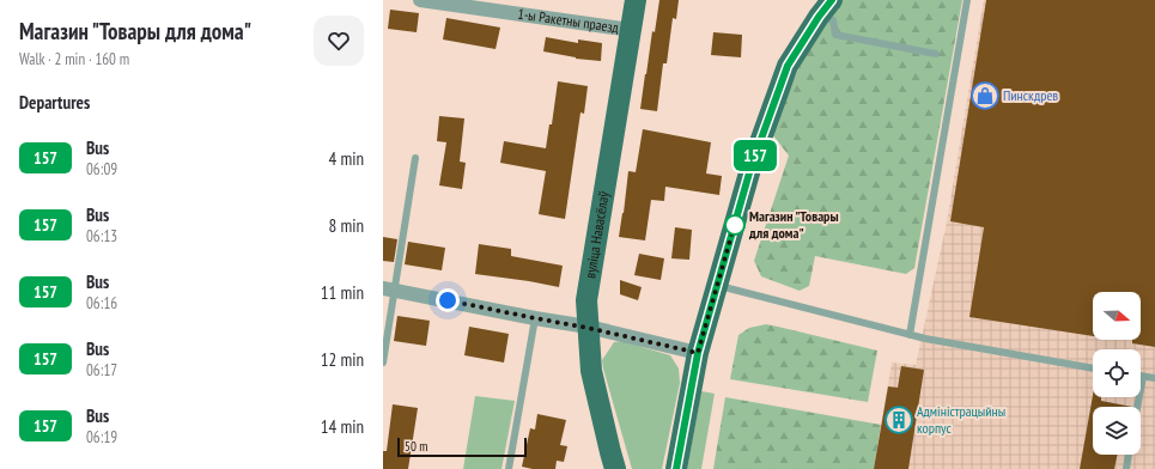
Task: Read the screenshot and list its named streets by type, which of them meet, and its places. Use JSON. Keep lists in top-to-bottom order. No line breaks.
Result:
{"streets":{"main road":["вуліца Навасёлаў"],"street":["1-ы Ракетны праезд"]},"crossings":[["1-ы Ракетны праезд","вуліца Навасёлаў"]],"places":{"shop":["Пинскдрев"],"other":["Магазин \"Товары для дома\""],"building":["Адміністрацыйны корпус"]},"lines":["bus line 157"],"scale_bar":"50 m","north":"right","page":{"heading":[["Магазин \"Товары для дома\"","Walk · 2 min · 160 m"],"Departures"],"on_map":"157","list":[{"mark":"157","name":"Bus","note":"06:09","value":"4 min"},{"mark":"157","name":"Bus","note":"06:13","value":"8 min"},{"mark":"157","name":"Bus","note":"06:16","value":"11 min"},{"mark":"157","name":"Bus","note":"06:17","value":"12 min"},{"mark":"157","name":"Bus","note":"06:19","value":"14 min"}],"scale":"50 m"}}
